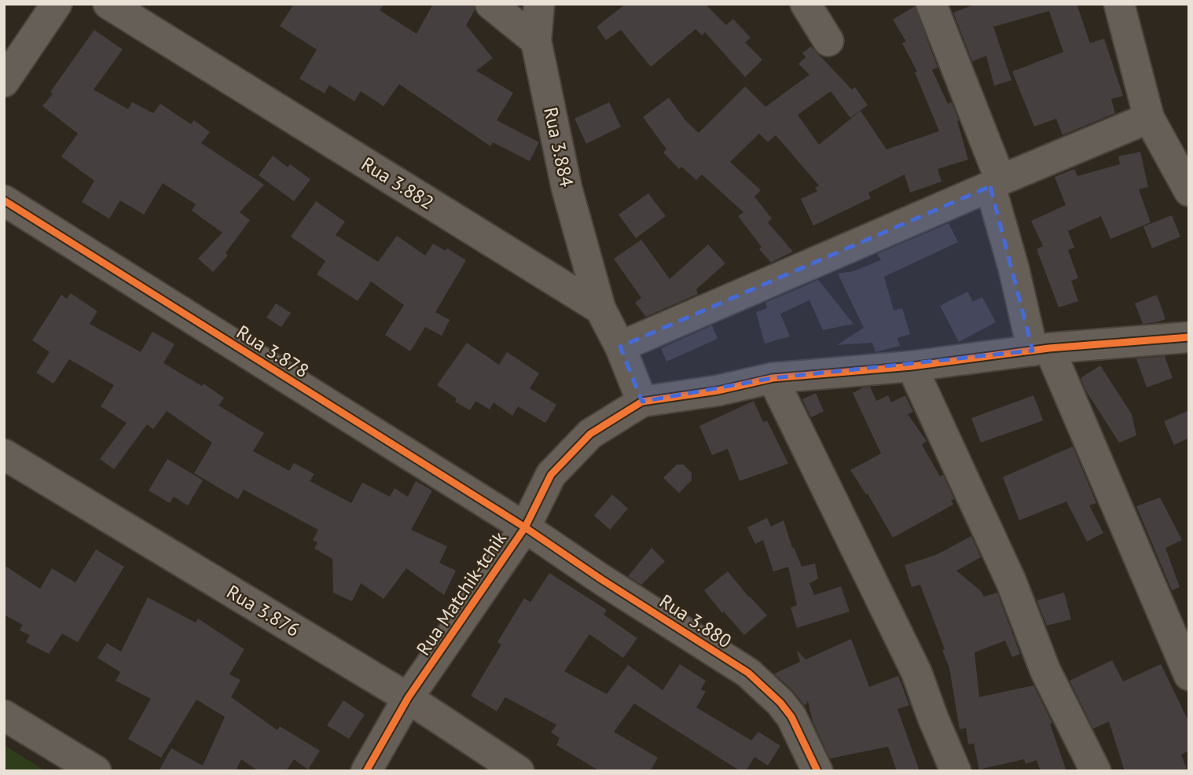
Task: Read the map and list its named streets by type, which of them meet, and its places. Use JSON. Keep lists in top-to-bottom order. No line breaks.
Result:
{"streets":{"street":["Rua 3.884","Rua 3.882","Rua 3.878","Rua Matchik-tchik","Rua 3.876","Rua 3.880"]},"crossings":[["Rua 3.884","Rua 3.882"],["Rua 3.878","Rua Matchik-tchik"],["Rua 3.878","Rua 3.880"],["Rua Matchik-tchik","Rua 3.876"],["Rua Matchik-tchik","Rua 3.880"]]}
